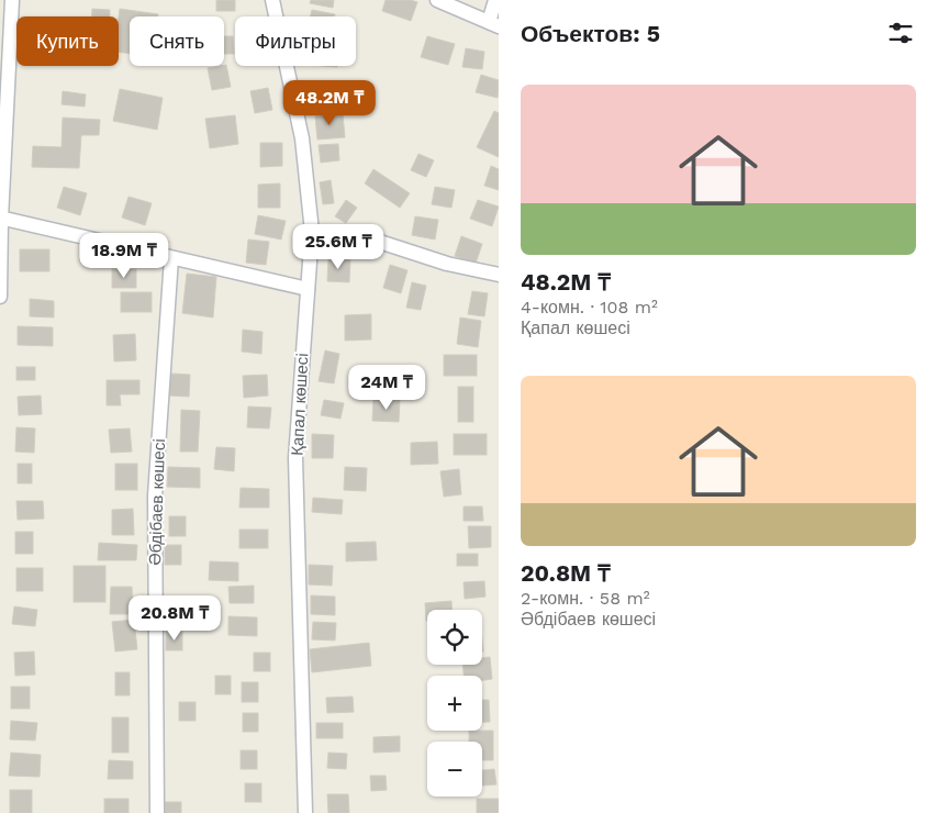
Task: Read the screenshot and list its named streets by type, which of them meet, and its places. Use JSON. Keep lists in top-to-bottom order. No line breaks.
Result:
{"streets":{"street":["Қапал көшесі","Әбдібаев көшесі"]},"page":{"heading":"Объектов: 5","chip":["Купить","Снять","Фильтры"],"list":[{"name":"48.2M ₸","note":"4-комн. · 108 m² · Қапал көшесі"},{"name":"20.8M ₸","note":"2-комн. · 58 m² · Әбдібаев көшесі"}],"price":["48.2M ₸","25.6M ₸","18.9M ₸","24M ₸","20.8M ₸"],"map_buttons":["+","−"]}}
